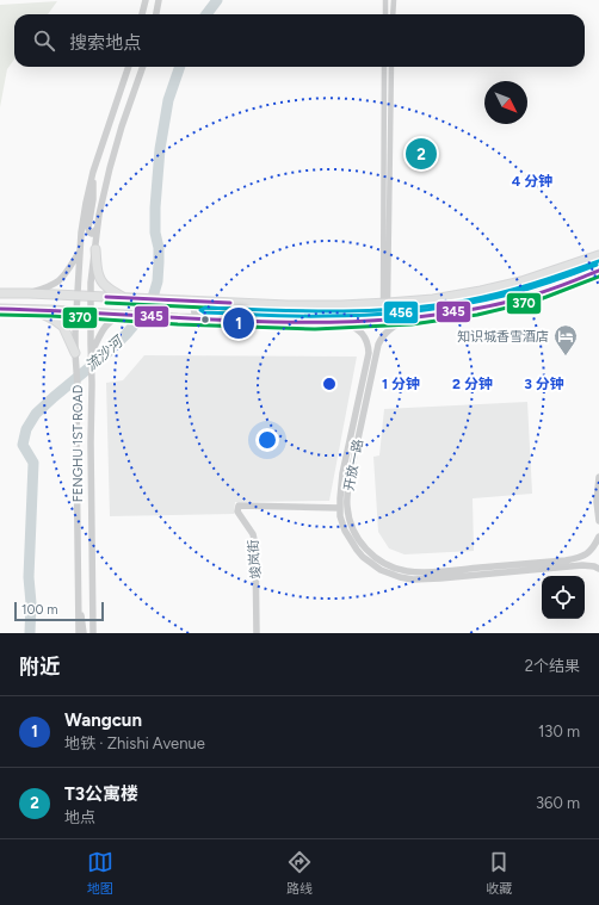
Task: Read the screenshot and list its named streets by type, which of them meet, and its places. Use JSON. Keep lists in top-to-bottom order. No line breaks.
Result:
{"streets":{"street":["FENGHU 1ST ROAD","开放一路","竣岚街"]},"crossings":[["开放一路","竣岚街"]],"water":["流沙河"],"places":{"hotel":["知识城香雪酒店"]},"lines":["transit line 456","transit line 345","transit line 370"],"scale_bar":"100 m","north":"bottom right","page":{"search":"搜索地点","pins":["2","1"],"scale":"100 m","heading":["附近","2个结果"],"list":[{"mark":"1","name":"Wangcun","note":"地铁 · Zhishi Avenue","value":"130 m"},{"mark":"2","name":"T3公寓楼","note":"地点","value":"360 m"}],"nav":["地图","路线","收藏"]},"rings":["4 分钟","1 分钟","2 分钟","3 分钟"]}
